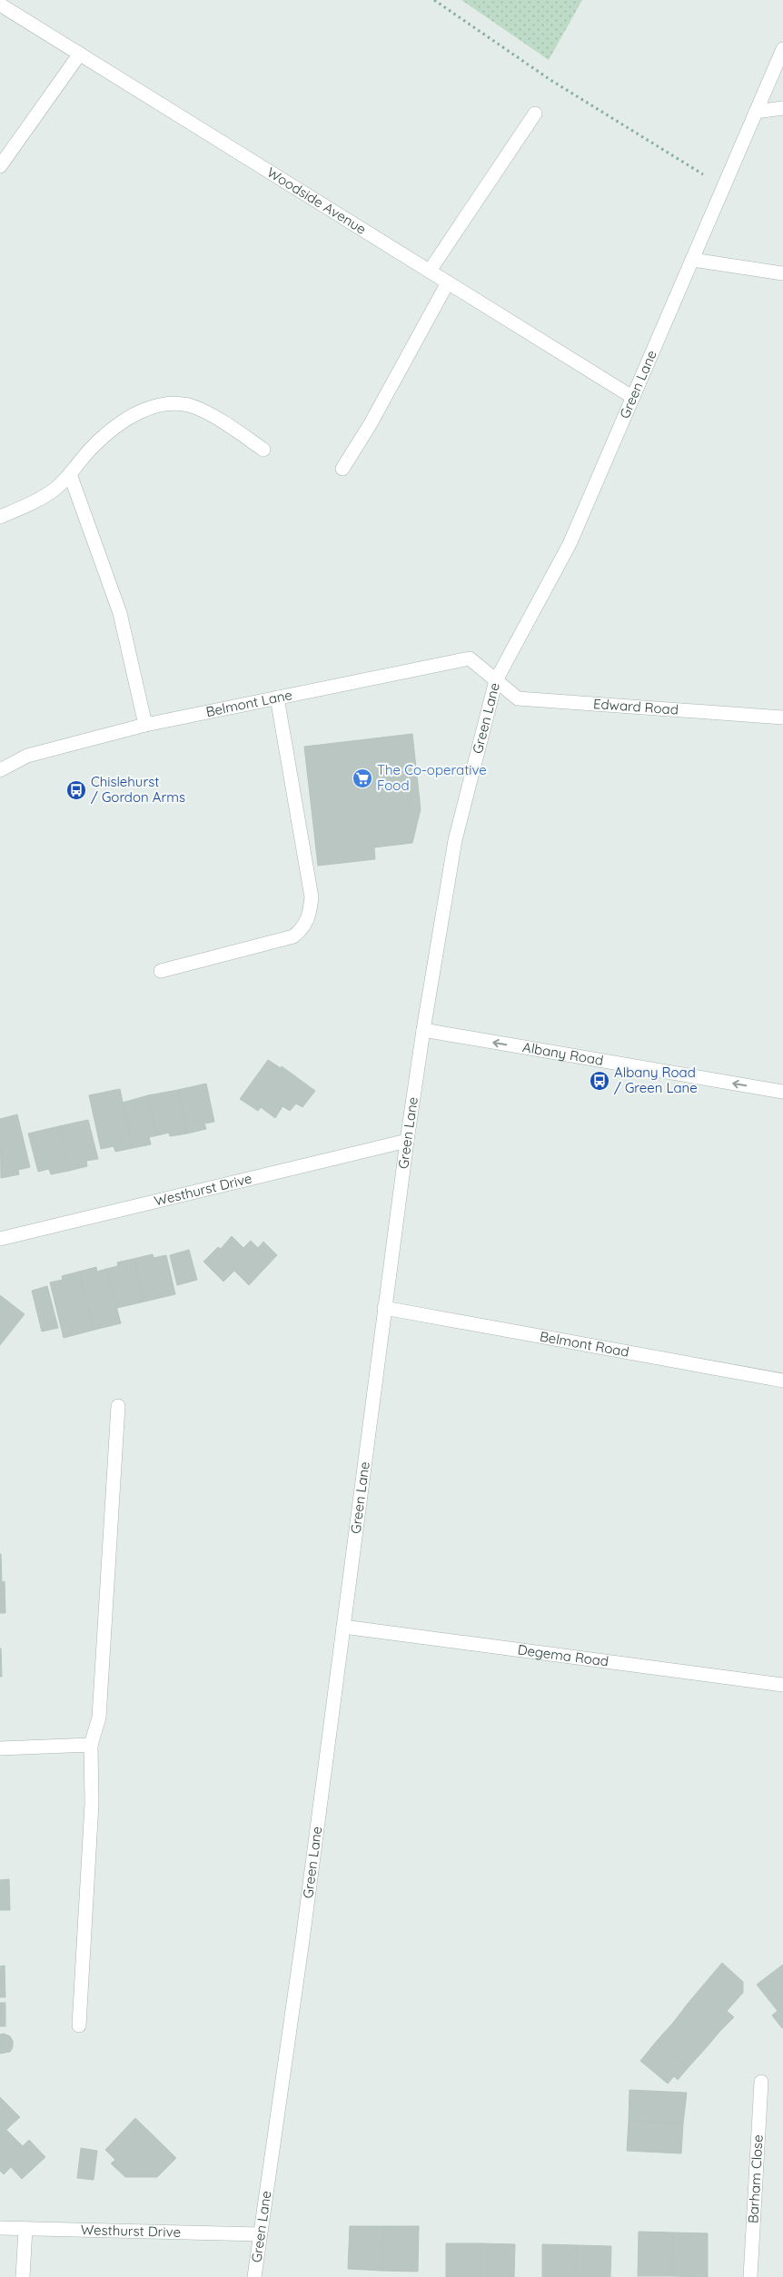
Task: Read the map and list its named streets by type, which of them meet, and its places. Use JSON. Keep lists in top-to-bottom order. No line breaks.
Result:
{"streets":{"street":["Woodside Avenue","Green Lane","Belmont Lane","Edward Road","Albany Road","Westhurst Drive","Belmont Road","Degema Road","Barham Close"]},"crossings":[["Woodside Avenue","Green Lane"],["Green Lane","Belmont Lane"],["Green Lane","Edward Road"],["Green Lane","Albany Road"],["Green Lane","Westhurst Drive"],["Green Lane","Belmont Road"],["Green Lane","Degema Road"],["Belmont Lane","Edward Road"]],"one_way":["Albany Road"],"places":{"supermarket":["The Co-operative Food"],"bus stop":["Chislehurst / Gordon Arms","Albany Road / Green Lane"]}}
